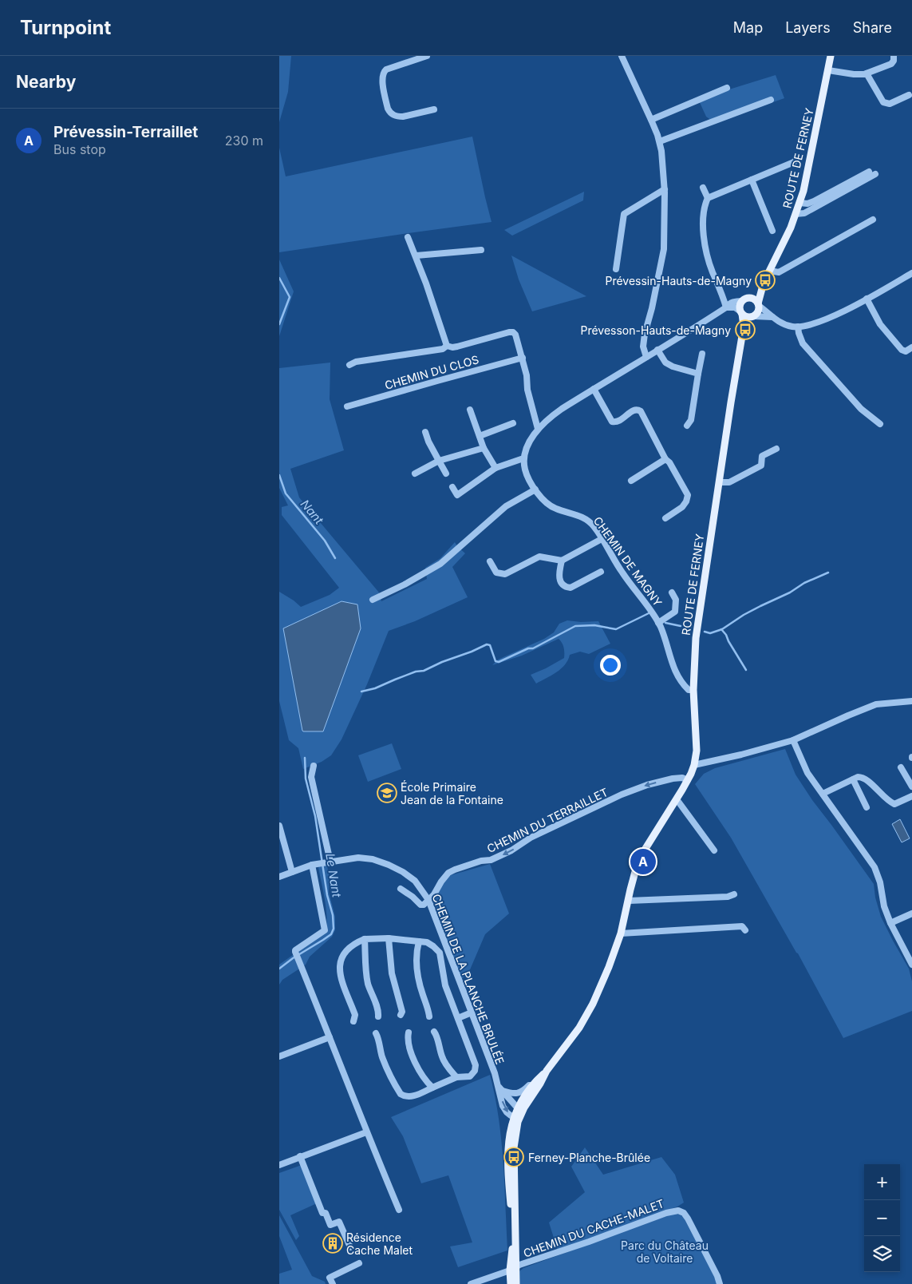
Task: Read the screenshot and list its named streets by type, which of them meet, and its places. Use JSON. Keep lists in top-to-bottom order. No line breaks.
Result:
{"streets":{"main road":["ROUTE DE FERNEY"],"street":["CHEMIN DU CLOS","CHEMIN DE MAGNY","CHEMIN DU TERRAILLET","CHEMIN DE LA PLANCHE BRULÉE","CHEMIN DU CACHE-MALET"]},"crossings":[["ROUTE DE FERNEY","CHEMIN DE MAGNY"],["ROUTE DE FERNEY","CHEMIN DU TERRAILLET"],["CHEMIN DU TERRAILLET","CHEMIN DE LA PLANCHE BRULÉE"]],"one_way":["CHEMIN DU TERRAILLET"],"water":["Nant","Le Nant"],"parks":["Parc du Château de Voltaire"],"places":{"bus stop":["Prévessin-Hauts-de-Magny","Prévesson-Hauts-de-Magny","Ferney-Planche-Brûlée"],"school or university":["École Primaire Jean de la Fontaine"],"building":["Résidence Cache Malet"]},"page":{"header":"Turnpoint","nav":["Map","Layers","Share"],"heading":"Nearby","list":[{"mark":"A","name":"Prévessin-Terraillet","note":"Bus stop","value":"230 m"}],"pins":"A","map_buttons":["+","−"]}}
